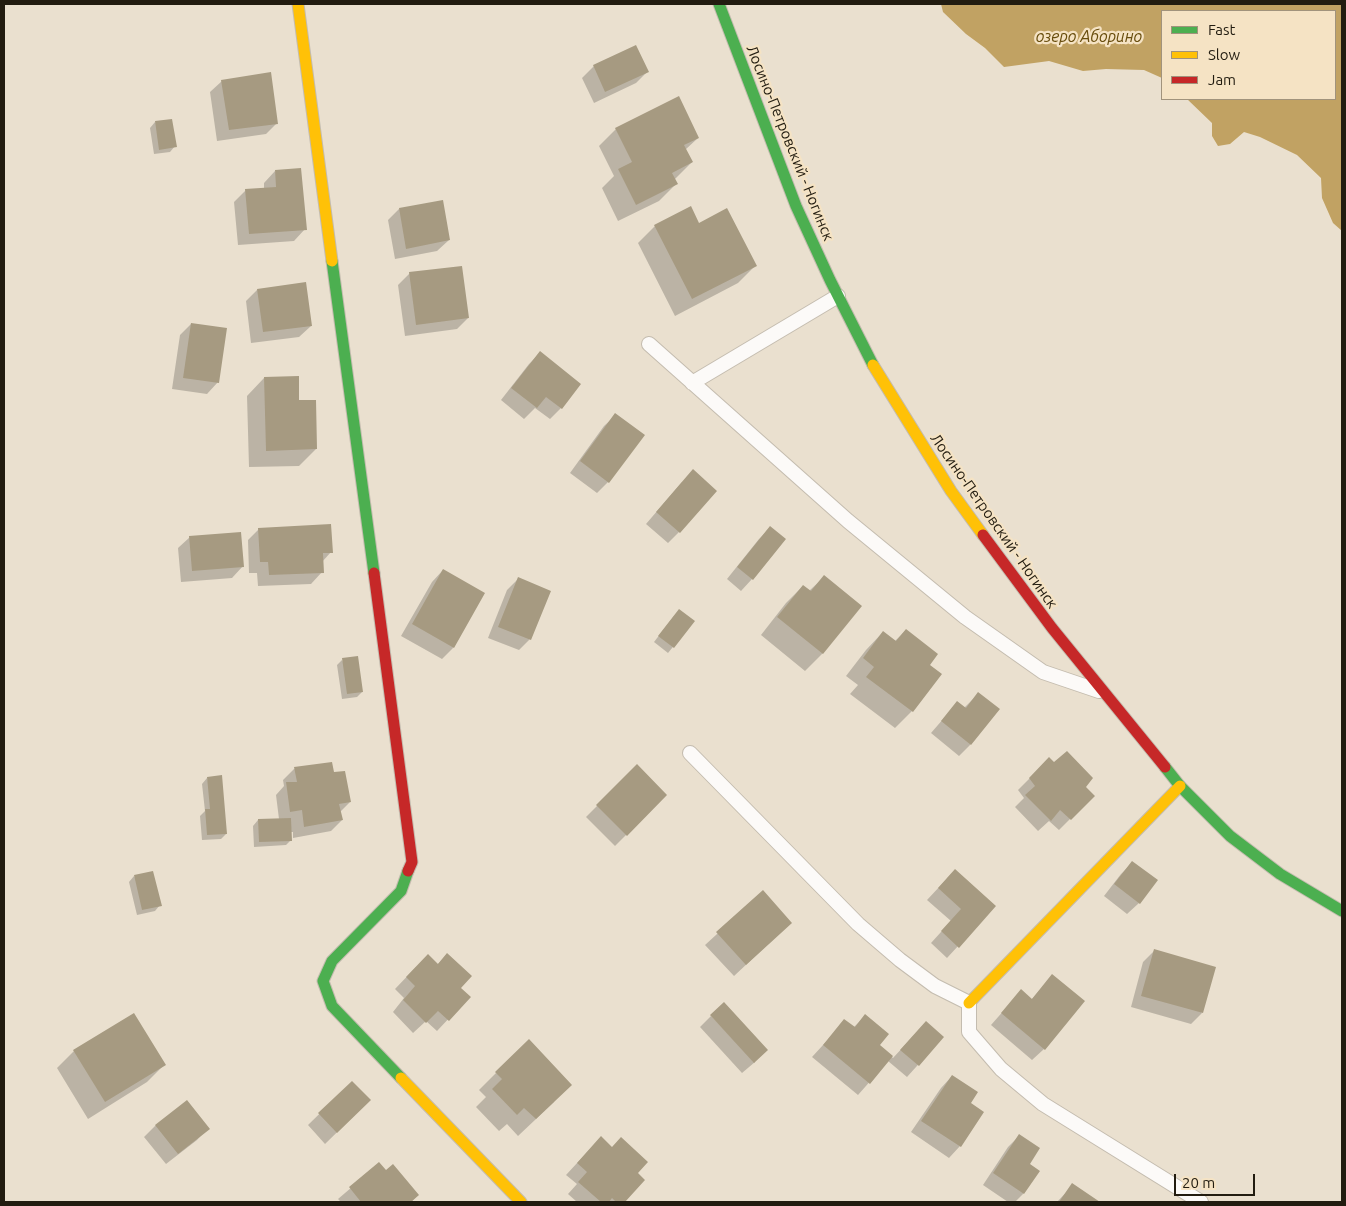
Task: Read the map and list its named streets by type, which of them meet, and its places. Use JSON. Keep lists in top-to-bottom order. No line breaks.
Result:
{"streets":{"street":["Лосино-Петровский - Ногинск"]},"water":["озеро Аборино"],"legend":["Fast","Slow","Jam"],"scale_bar":"20 m"}
